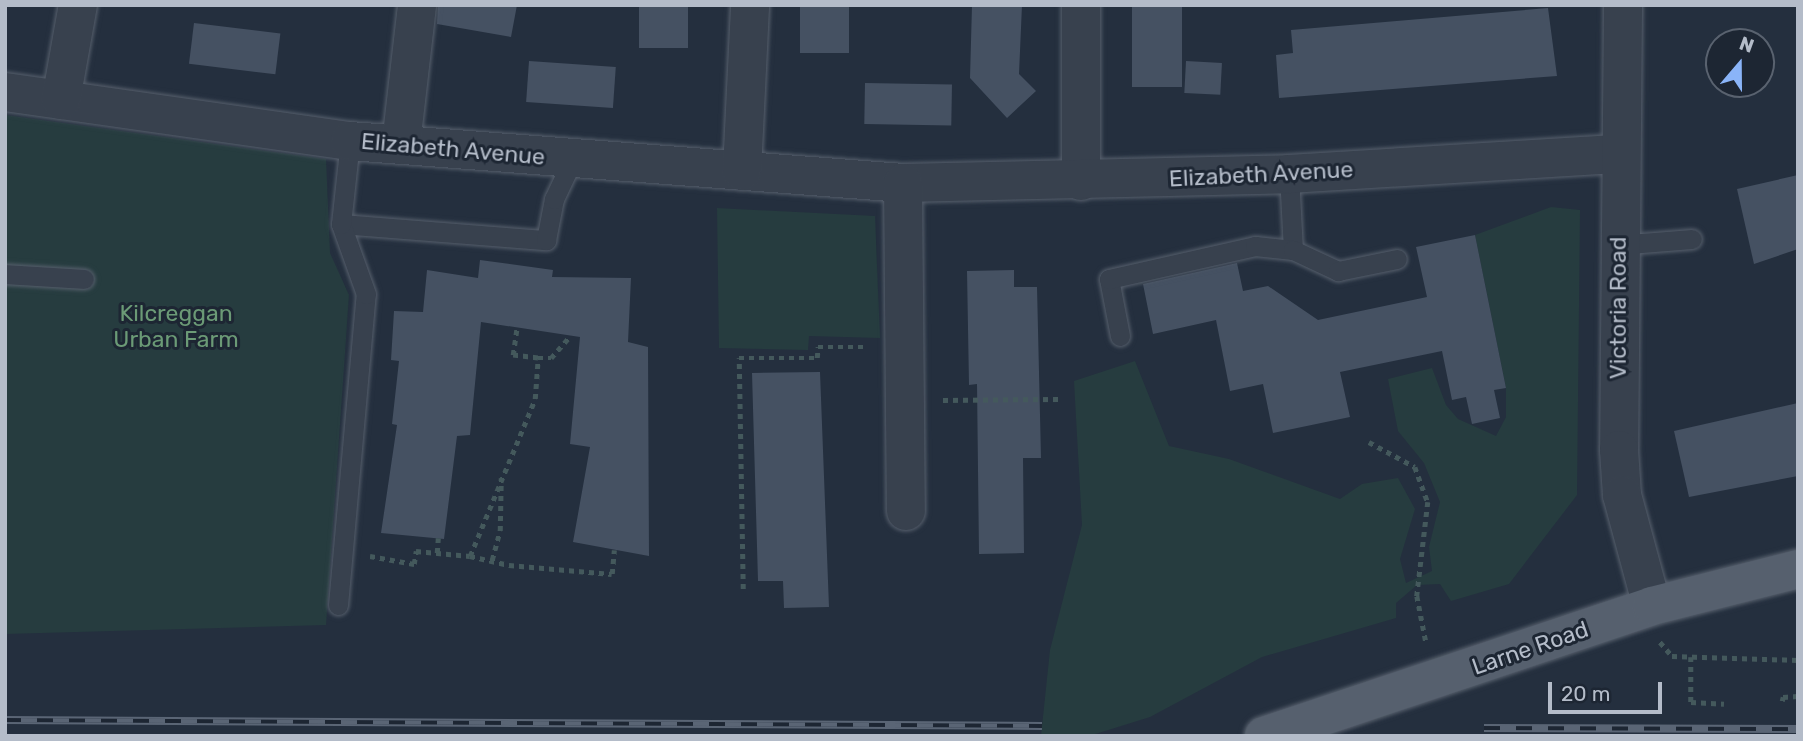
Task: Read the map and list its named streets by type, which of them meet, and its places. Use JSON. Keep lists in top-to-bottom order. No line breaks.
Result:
{"streets":{"main road":["Larne Road"],"street":["Elizabeth Avenue","Victoria Road"]},"crossings":[["Elizabeth Avenue","Victoria Road"],["Victoria Road","Larne Road"]],"parks":["Kilcreggan Urban Farm"],"scale_bar":"20 m","north":"top"}
